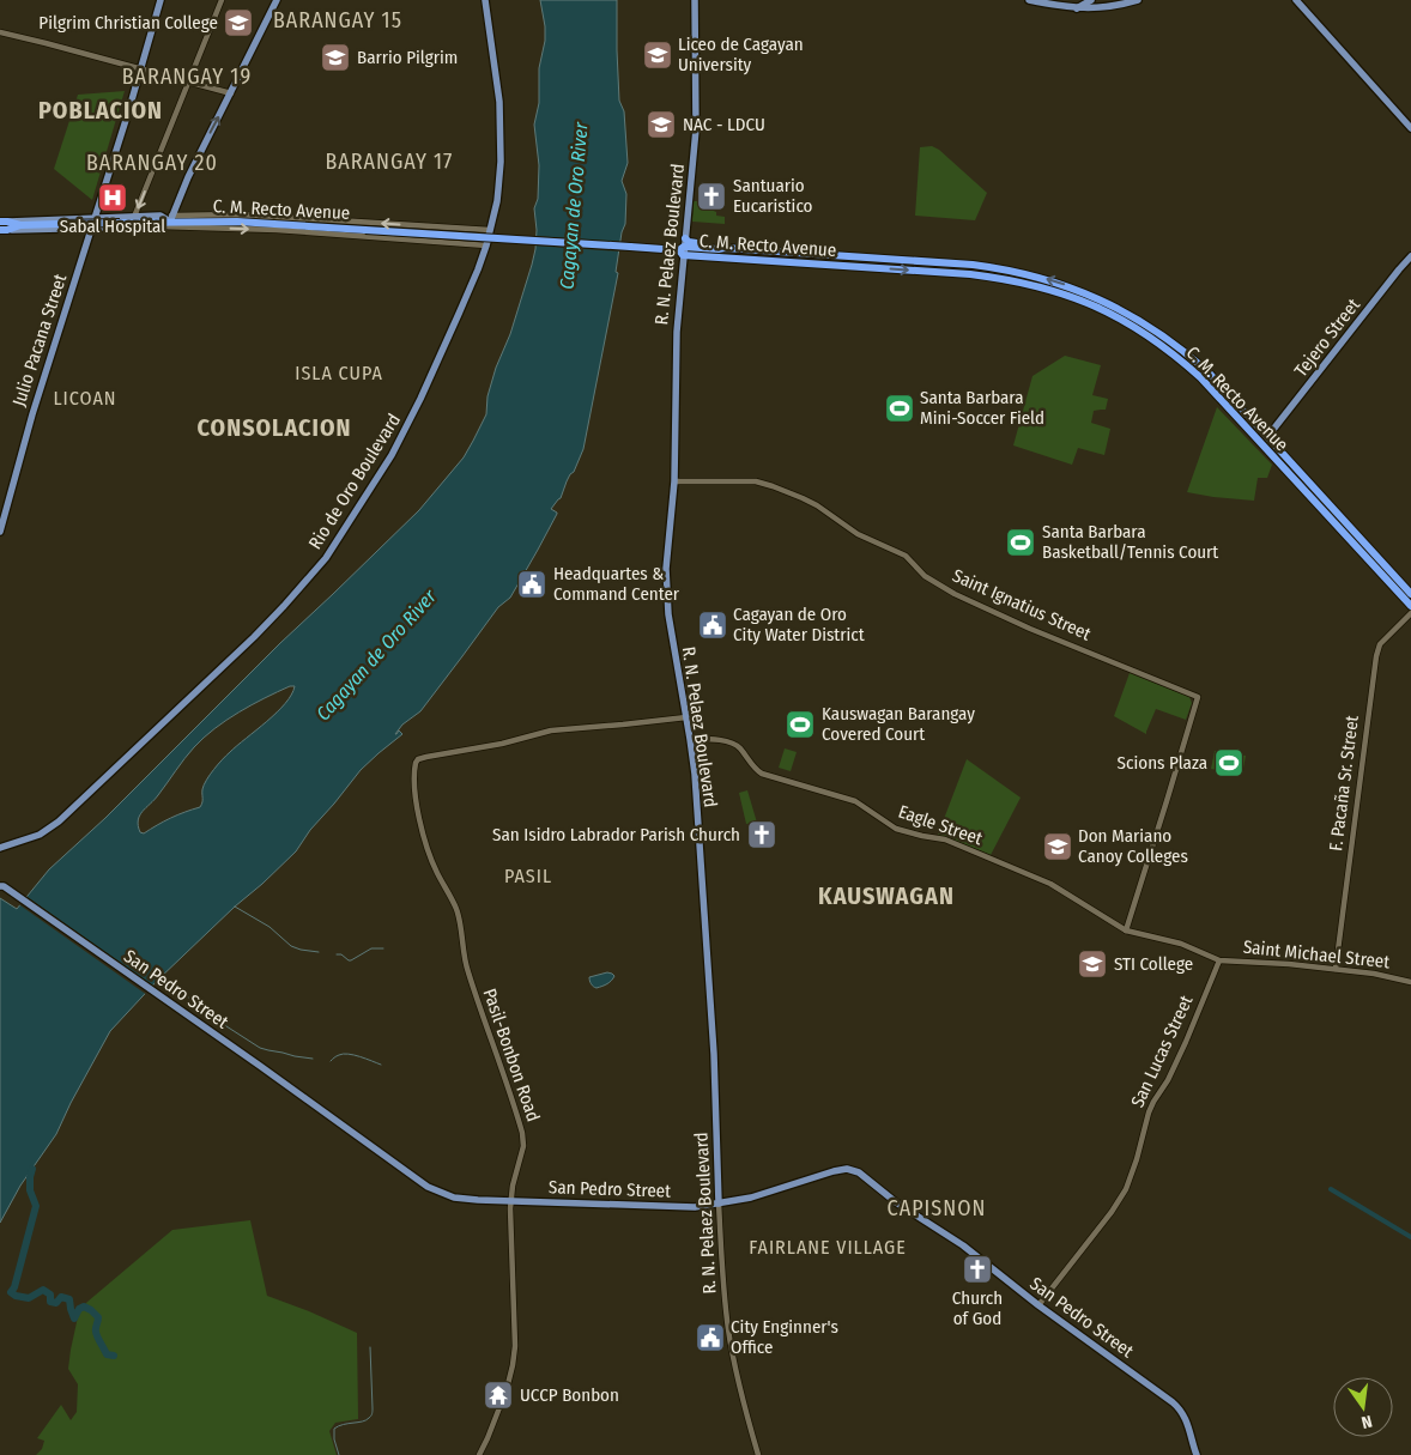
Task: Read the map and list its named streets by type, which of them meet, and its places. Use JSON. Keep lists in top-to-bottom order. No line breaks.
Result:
{"streets":{"highway":["C. M. Recto Avenue"],"main road":["R. N. Pelaez Boulevard","Tejero Street","Julio Pacana Street","Rio de Oro Boulevard","San Pedro Street"],"street":["Saint Ignatius Street","F. Pacaña Sr. Street","Eagle Street","Saint Michael Street","San Lucas Street","Pasil-Bonbon Road"]},"crossings":[["C. M. Recto Avenue","R. N. Pelaez Boulevard"],["C. M. Recto Avenue","Tejero Street"],["C. M. Recto Avenue","Julio Pacana Street"],["R. N. Pelaez Boulevard","Saint Ignatius Street"],["R. N. Pelaez Boulevard","Eagle Street"],["R. N. Pelaez Boulevard","San Pedro Street"],["R. N. Pelaez Boulevard","Pasil-Bonbon Road"],["Saint Ignatius Street","Eagle Street"],["F. Pacaña Sr. Street","Saint Michael Street"],["Eagle Street","Saint Michael Street"],["Eagle Street","San Lucas Street"],["Saint Michael Street","San Lucas Street"],["San Pedro Street","San Lucas Street"],["San Pedro Street","Pasil-Bonbon Road"]],"districts":["BARANGAY 15","BARANGAY 19","POBLACION","BARANGAY 17","BARANGAY 20","ISLA CUPA","LICOAN","CONSOLACION","PASIL","KAUSWAGAN","CAPISNON","FAIRLANE VILLAGE"],"water":["Cagayan de Oro River"],"places":{"school or university":["Pilgrim Christian College","Liceo de Cagayan University","Barrio Pilgrim","NAC - LDCU","Don Mariano Canoy Colleges","STI College"],"church":["Santuario Eucaristico","San Isidro Labrador Parish Church","Church of God"],"hospital":["Sabal Hospital"],"sports":["Santa Barbara Mini-Soccer Field","Santa Barbara Basketball/Tennis Court","Kauswagan Barangay Covered Court","Scions Plaza"],"public building":["Headquartes & Command Center","Cagayan de Oro City Water District","City Enginner's Office"],"temple":["UCCP Bonbon"]},"north":"bottom"}
